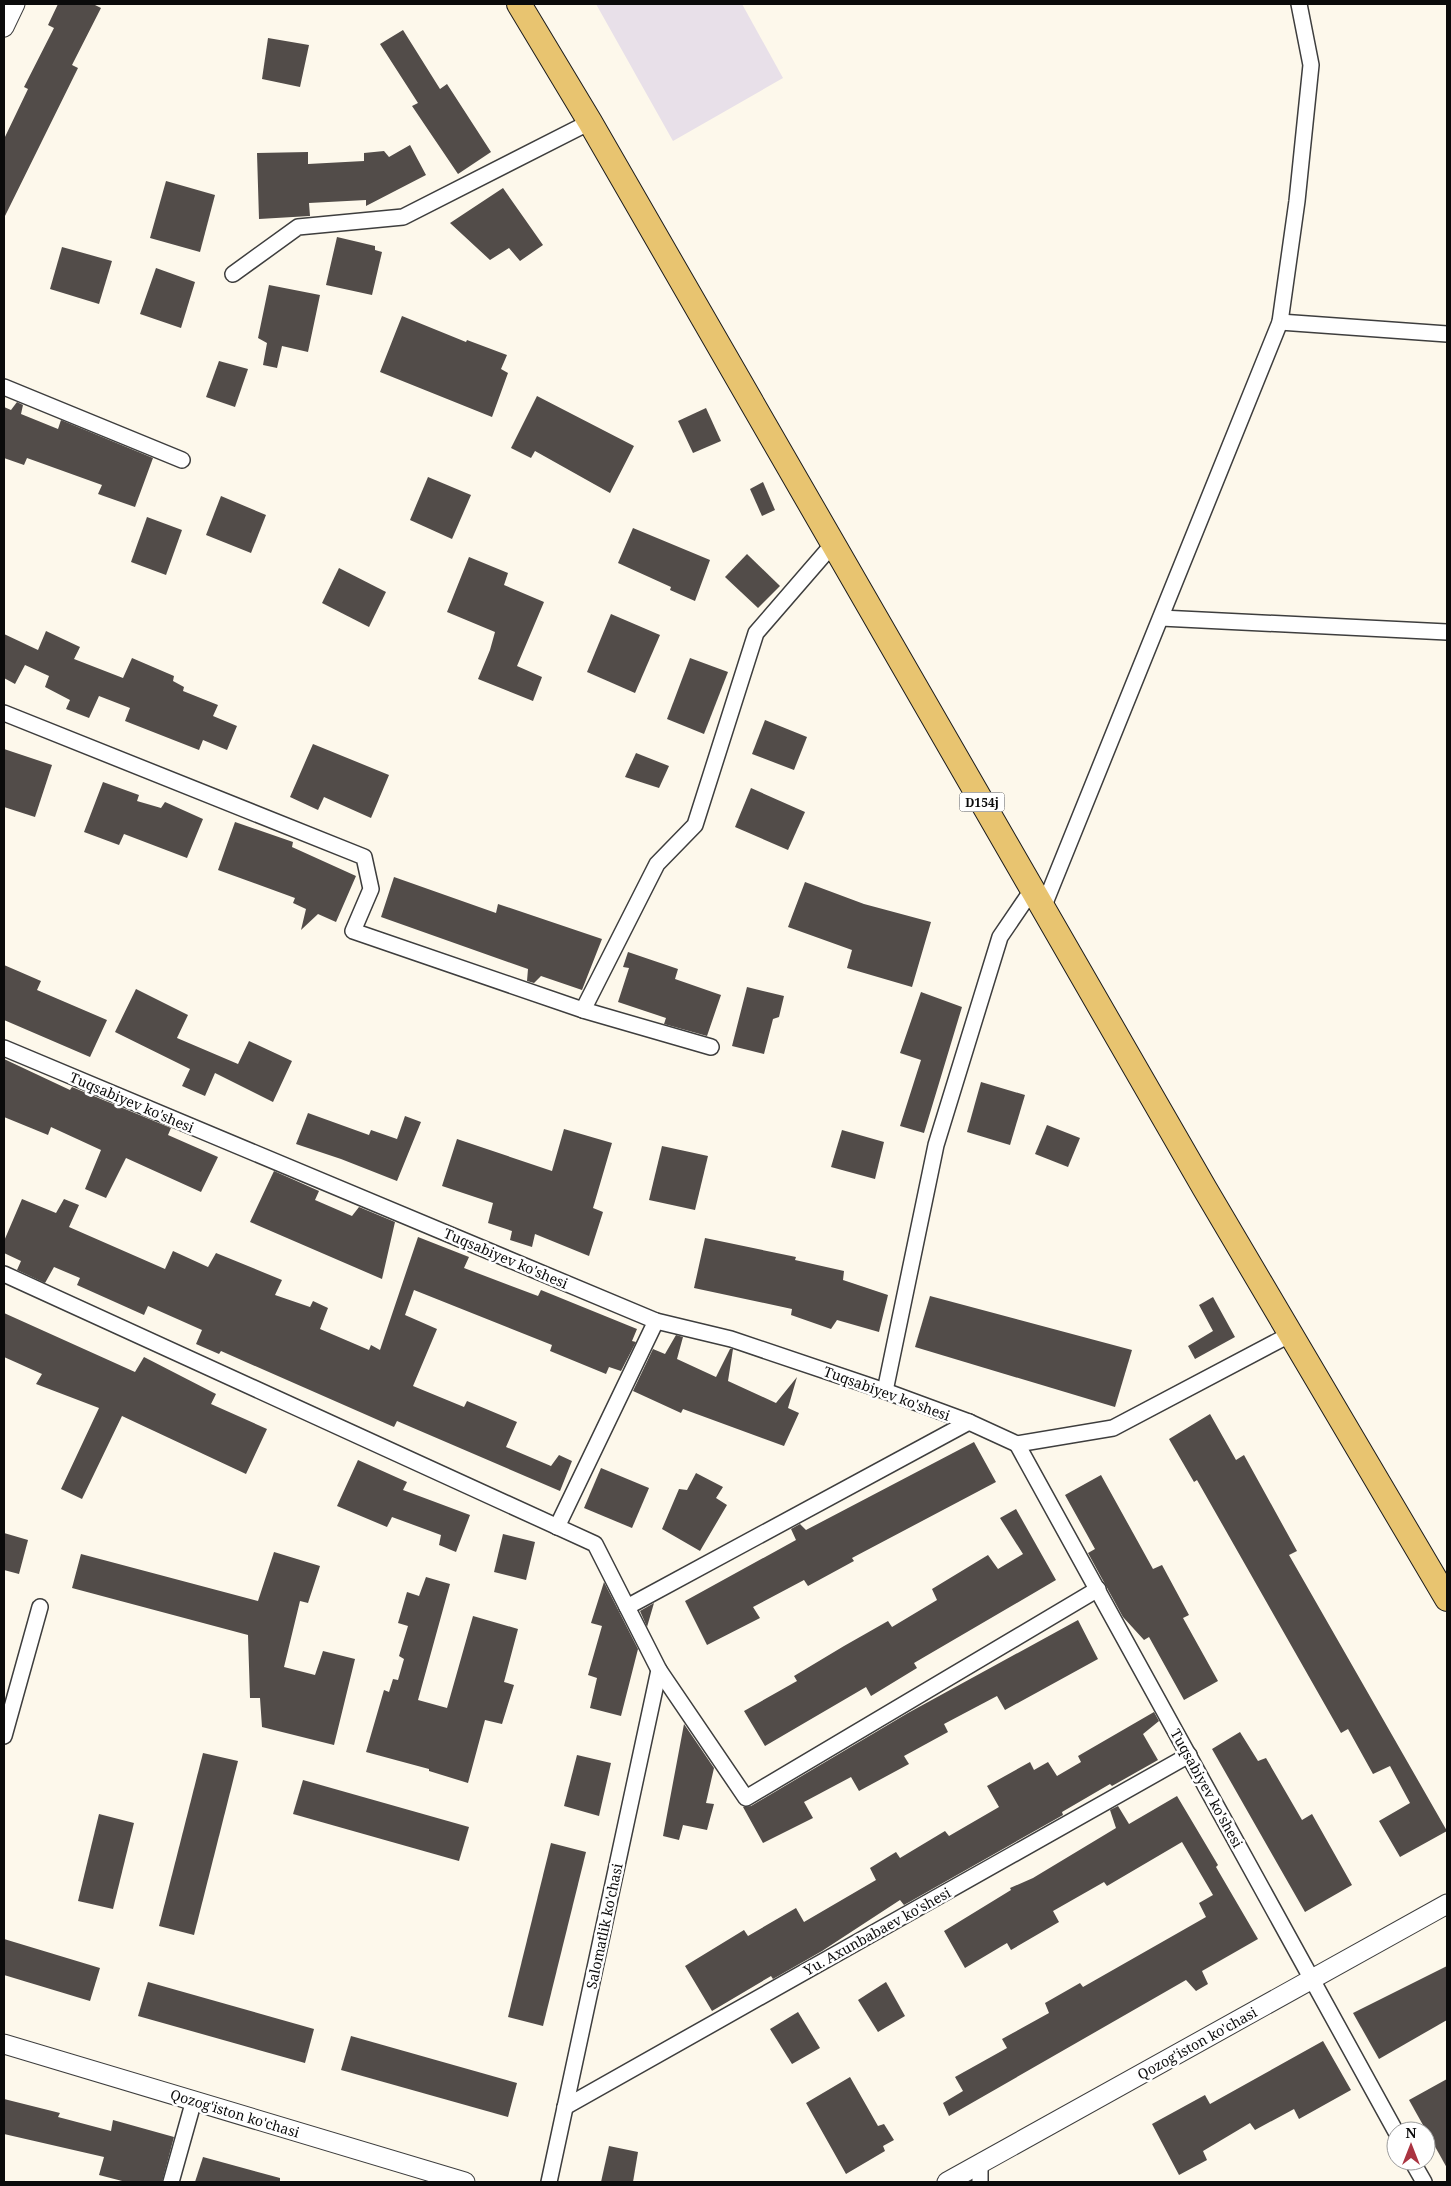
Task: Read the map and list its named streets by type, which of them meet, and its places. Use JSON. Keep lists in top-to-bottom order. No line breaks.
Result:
{"streets":{"main road":["D154j"],"street":["Tuqsabiyev ko'shesi","Salomatlik ko'chasi","Yu. Axunbabaev ko'shesi","Qozog'iston ko'chasi"]},"crossings":[["Tuqsabiyev ko'shesi","Yu. Axunbabaev ko'shesi"],["Tuqsabiyev ko'shesi","Qozog'iston ko'chasi"],["Salomatlik ko'chasi","Yu. Axunbabaev ko'shesi"]],"north":"top"}
